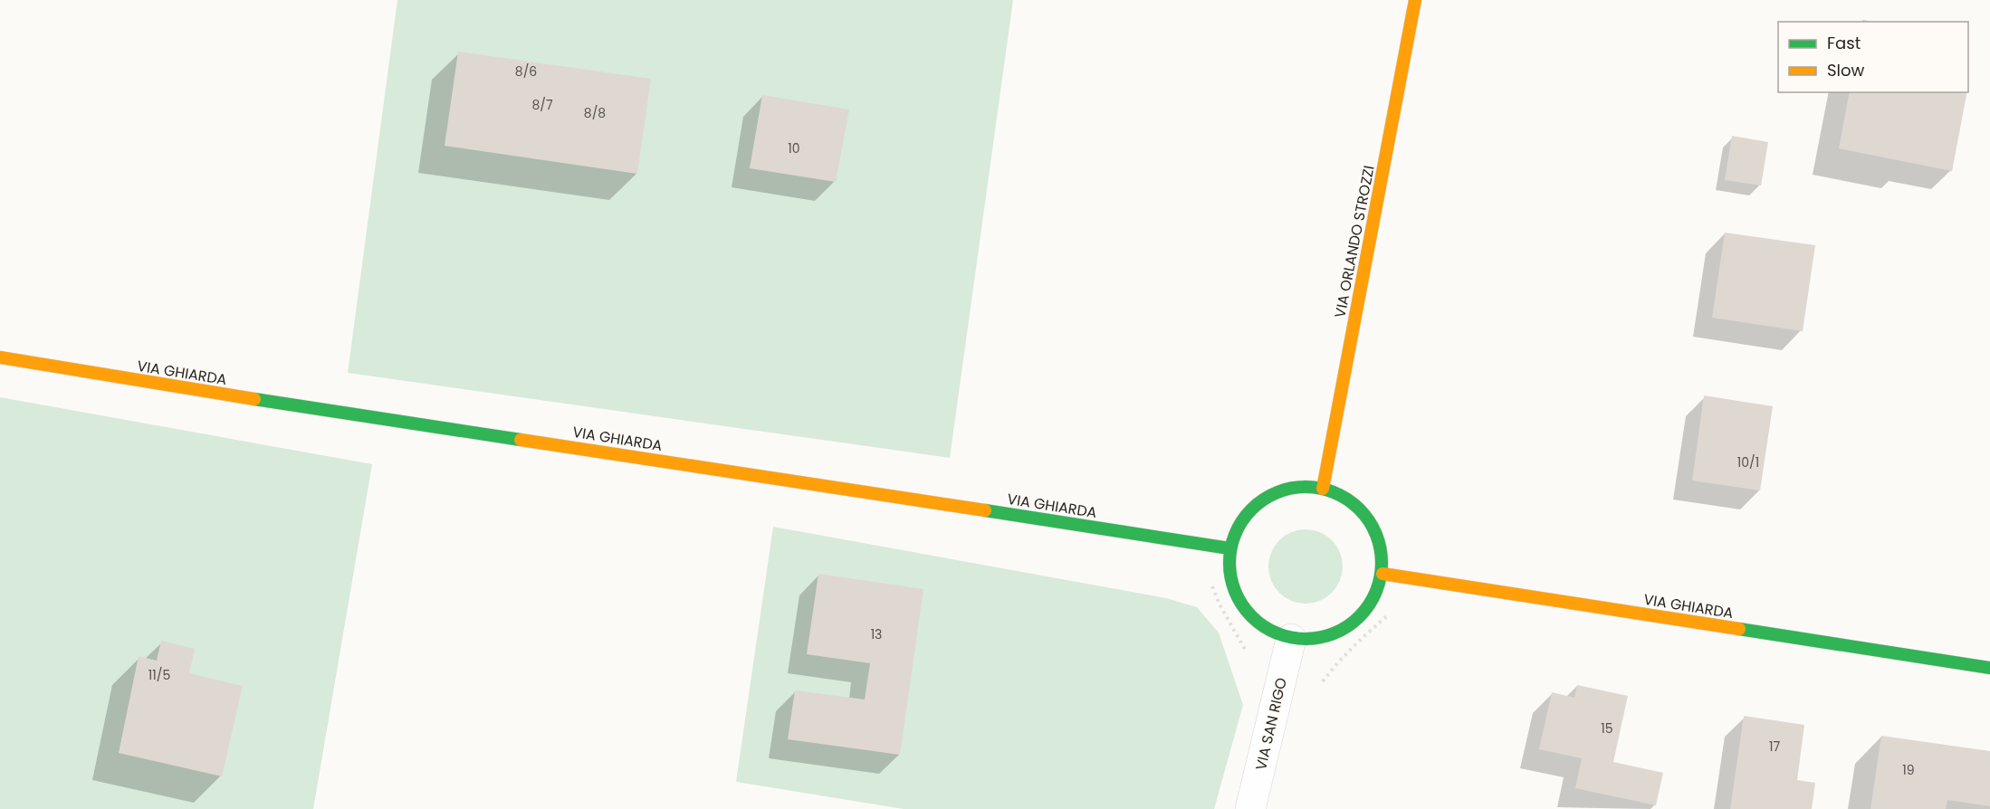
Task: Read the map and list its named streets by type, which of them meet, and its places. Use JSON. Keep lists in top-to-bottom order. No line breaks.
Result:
{"streets":{"street":["VIA ORLANDO STROZZI","VIA GHIARDA","VIA SAN RIGO"]},"crossings":[["VIA ORLANDO STROZZI","VIA GHIARDA"],["VIA ORLANDO STROZZI","VIA SAN RIGO"],["VIA GHIARDA","VIA SAN RIGO"]],"house_numbers":["8/6","8/7","8/8","10","10/1","13","11/5","15","17","19"],"legend":["Fast","Slow"]}
